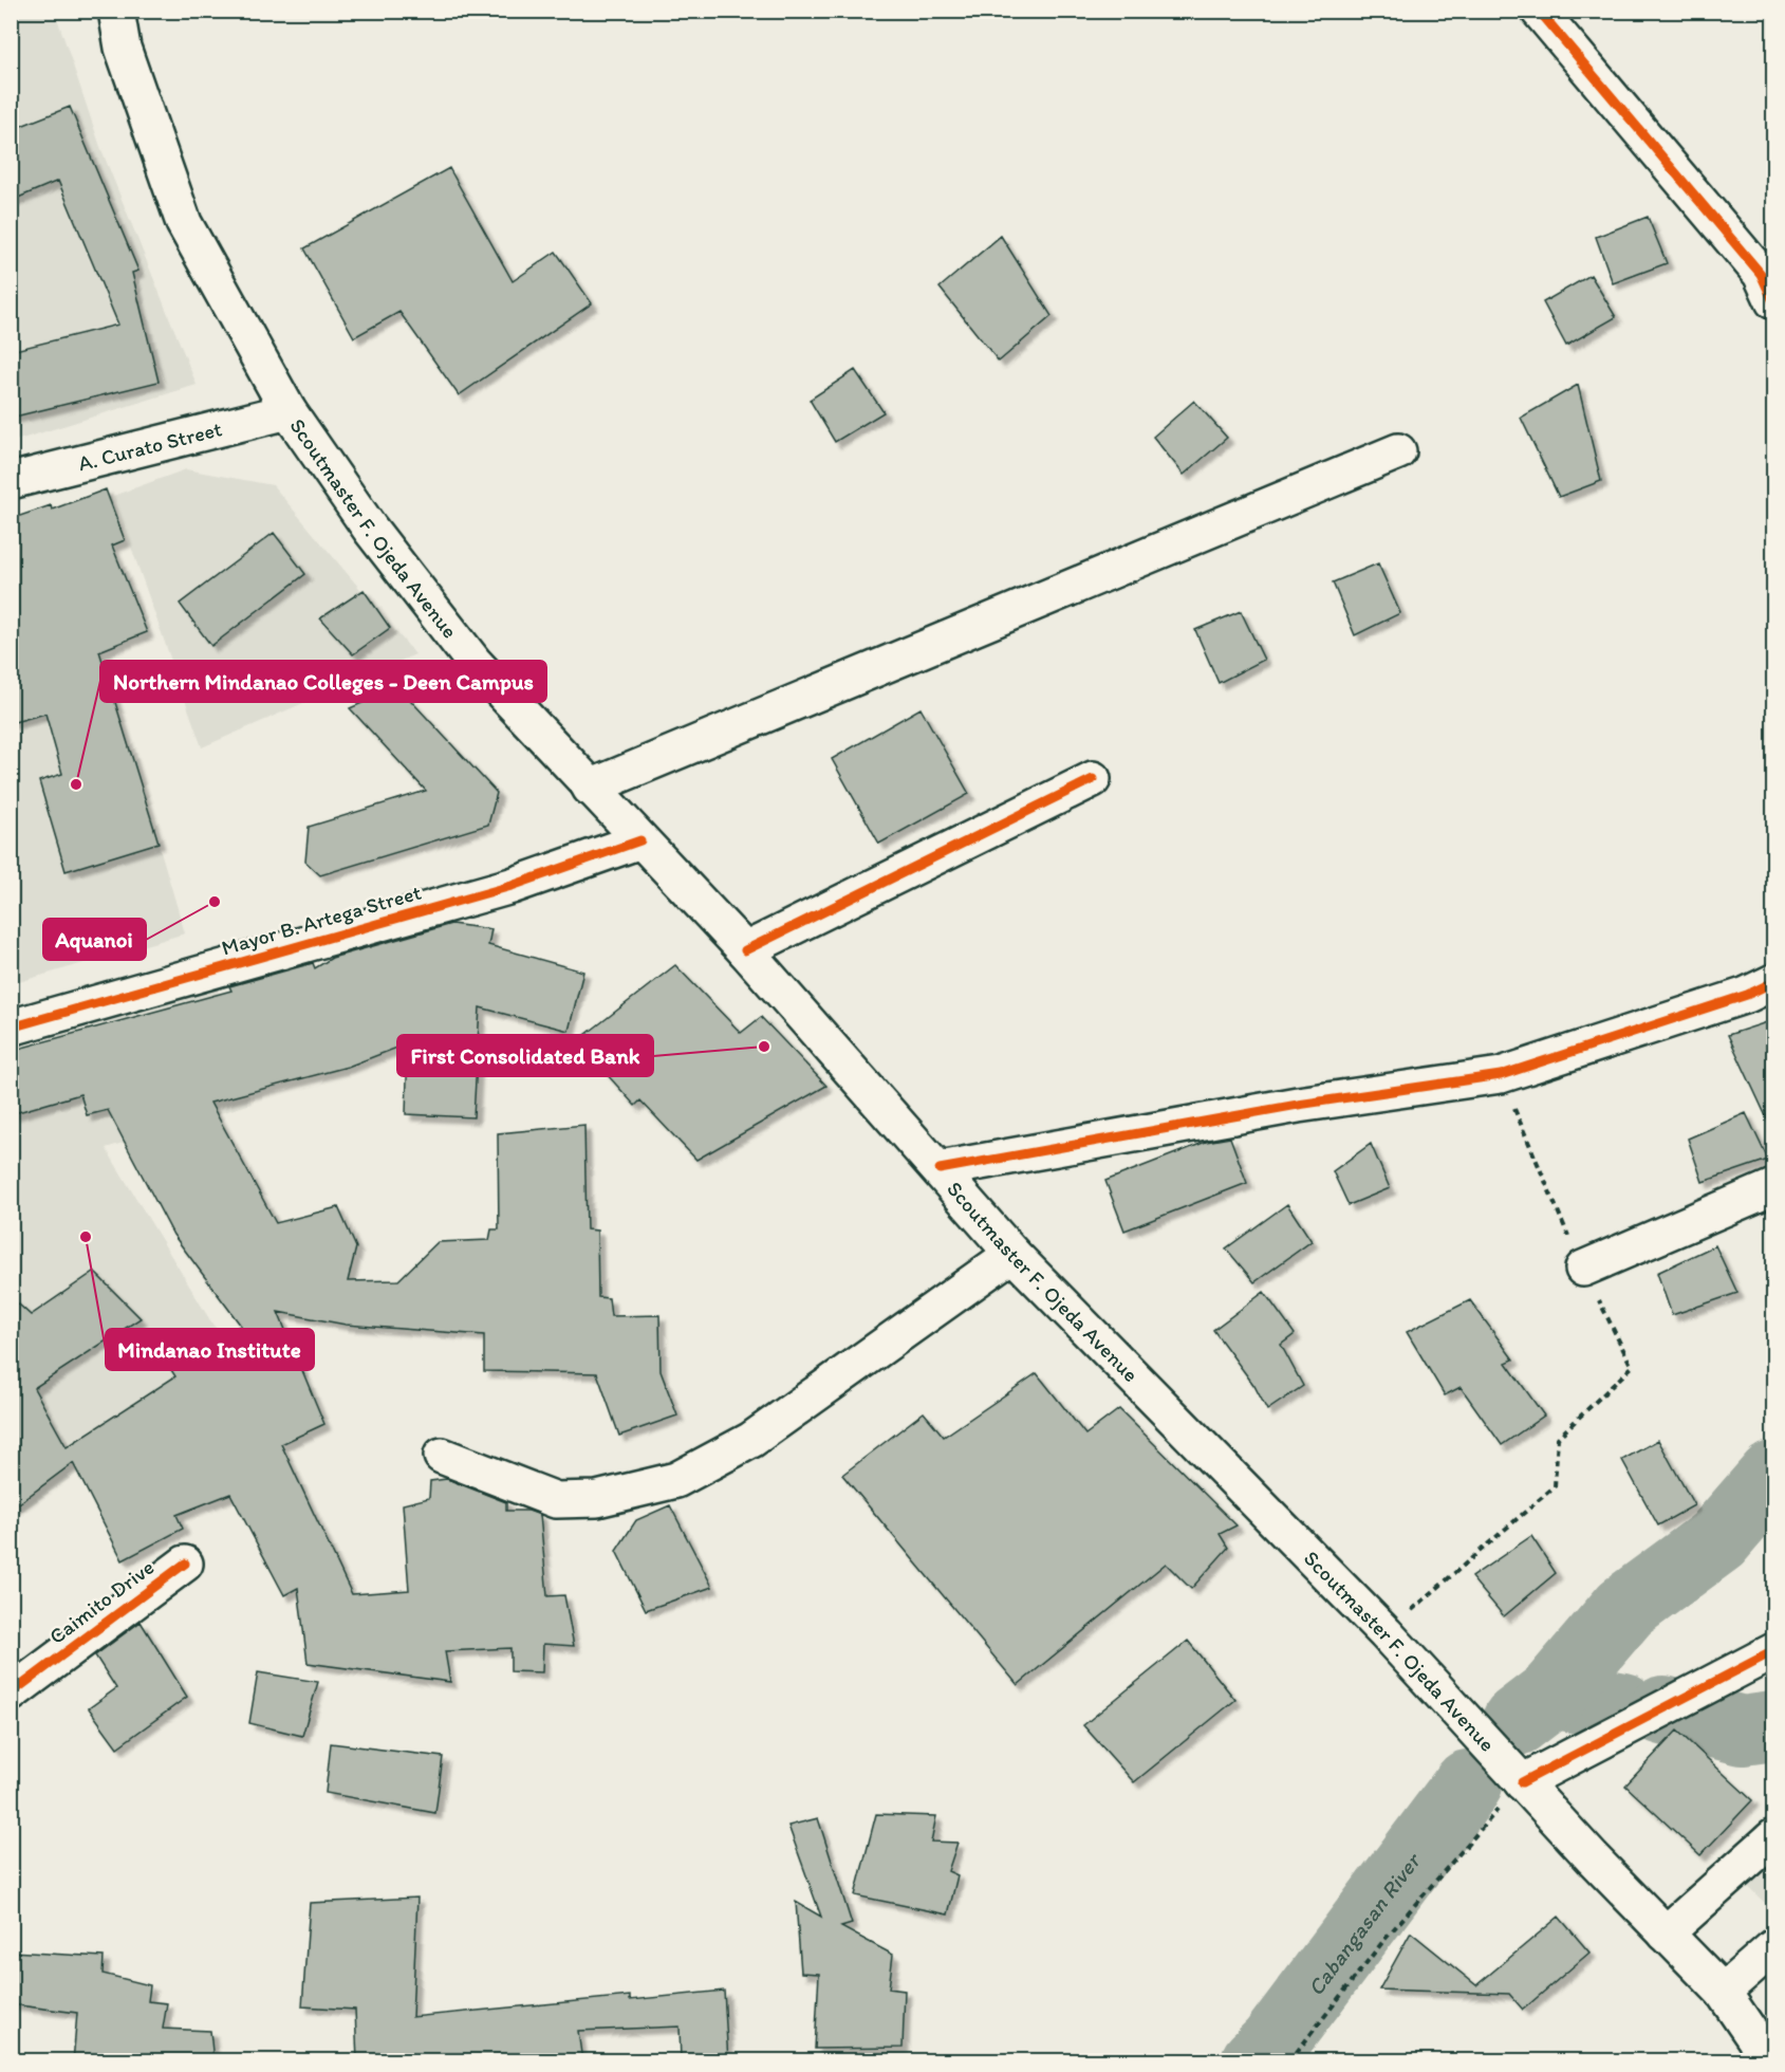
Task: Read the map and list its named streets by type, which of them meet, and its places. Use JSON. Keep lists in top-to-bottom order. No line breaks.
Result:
{"streets":{"main road":["A. Curato Street","Scoutmaster F. Ojeda Avenue","Mayor B. Artega Street","Caimito Drive"]},"crossings":[["A. Curato Street","Scoutmaster F. Ojeda Avenue"],["Scoutmaster F. Ojeda Avenue","Mayor B. Artega Street"]],"water":["Cabangasan River"],"places":["Northern Mindanao Colleges - Deen Campus","Aquanoi","First Consolidated Bank","Mindanao Institute"]}
